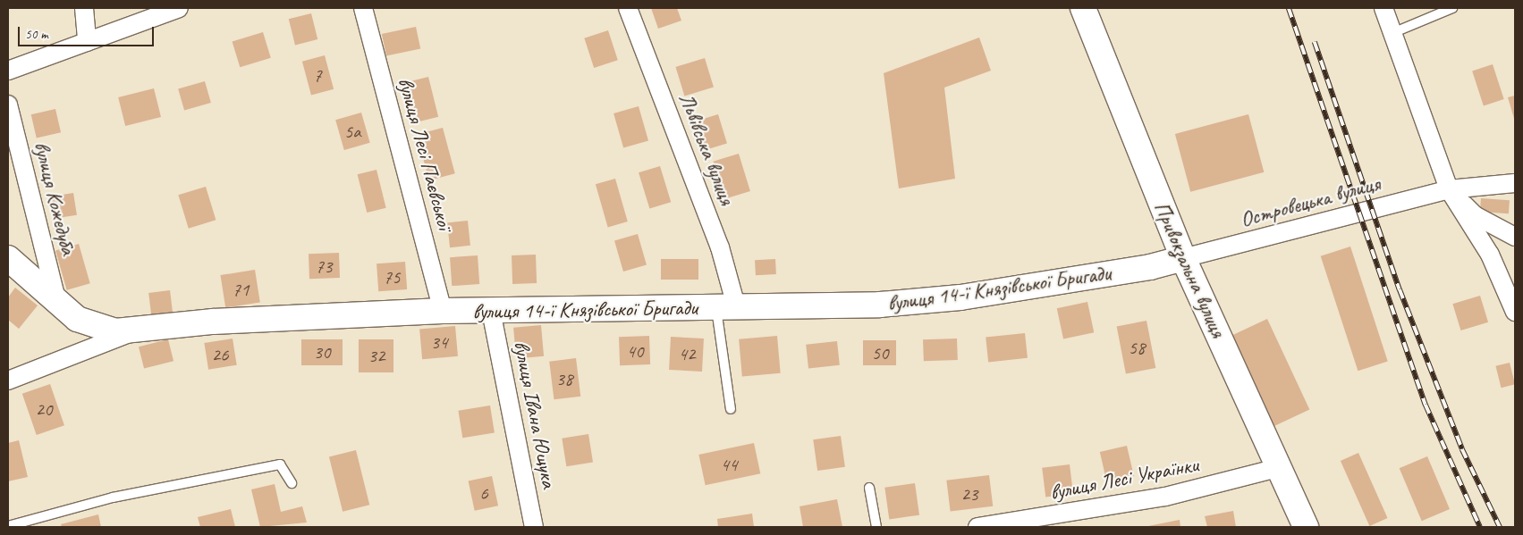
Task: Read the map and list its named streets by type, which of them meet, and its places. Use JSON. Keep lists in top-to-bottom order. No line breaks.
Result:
{"streets":{"street":["Львівська вулиця","вулиця Лесі Паєвської","вулиця Кожедуба","Островецька вулиця","Привокзальна вулиця","вулиця 14-ї Князівської Бригади","вулиця Івана Ющука","вулиця Лесі Українки"]},"crossings":[["Львівська вулиця","вулиця 14-ї Князівської Бригади"],["вулиця Лесі Паєвської","вулиця 14-ї Князівської Бригади"],["вулиця Кожедуба","вулиця 14-ї Князівської Бригади"],["Островецька вулиця","Привокзальна вулиця"],["Островецька вулиця","вулиця 14-ї Князівської Бригади"],["Привокзальна вулиця","вулиця 14-ї Князівської Бригади"],["Привокзальна вулиця","вулиця Лесі Українки"],["вулиця 14-ї Князівської Бригади","вулиця Івана Ющука"]],"house_numbers":["7","5а","73","75","71","34","58","40","30","50","42","26","32","38","20","44","6","23"],"scale_bar":"50 m"}
